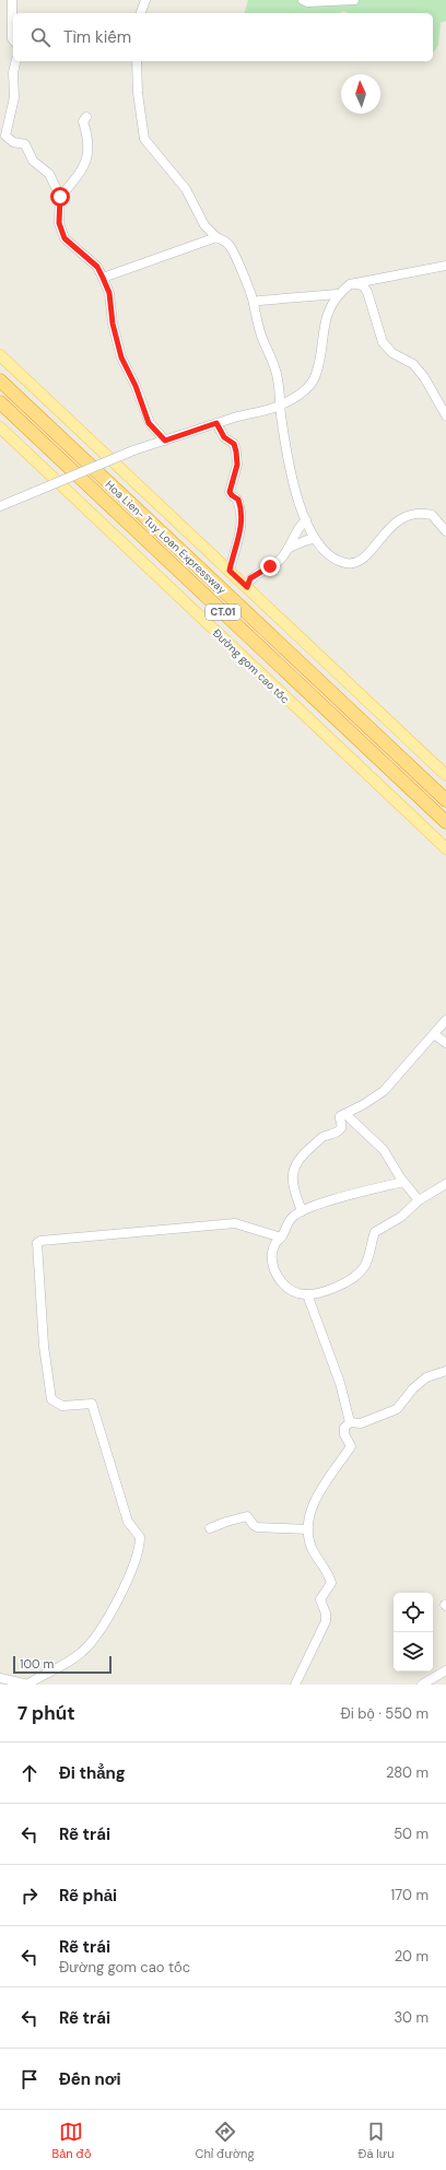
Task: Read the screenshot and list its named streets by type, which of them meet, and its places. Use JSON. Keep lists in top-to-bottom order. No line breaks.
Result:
{"streets":{"highway":["Hoa Lien- Tuy Loan Expressway","CT.01"],"main road":["Đường gom cao tốc"]},"scale_bar":"100 m","north":"top","page":{"search":"Tìm kiếm","scale":"100 m","heading":["7 phút","Đi bộ · 550 m"],"list":[["Đi thẳng","280 m"],["Rẽ trái","50 m"],["Rẽ phải","170 m"],["Rẽ trái","Đường gom cao tốc","20 m"],["Rẽ trái","30 m"],"Đến nơi"],"nav":["Bản đồ","Chỉ đường","Đã lưu"]}}
